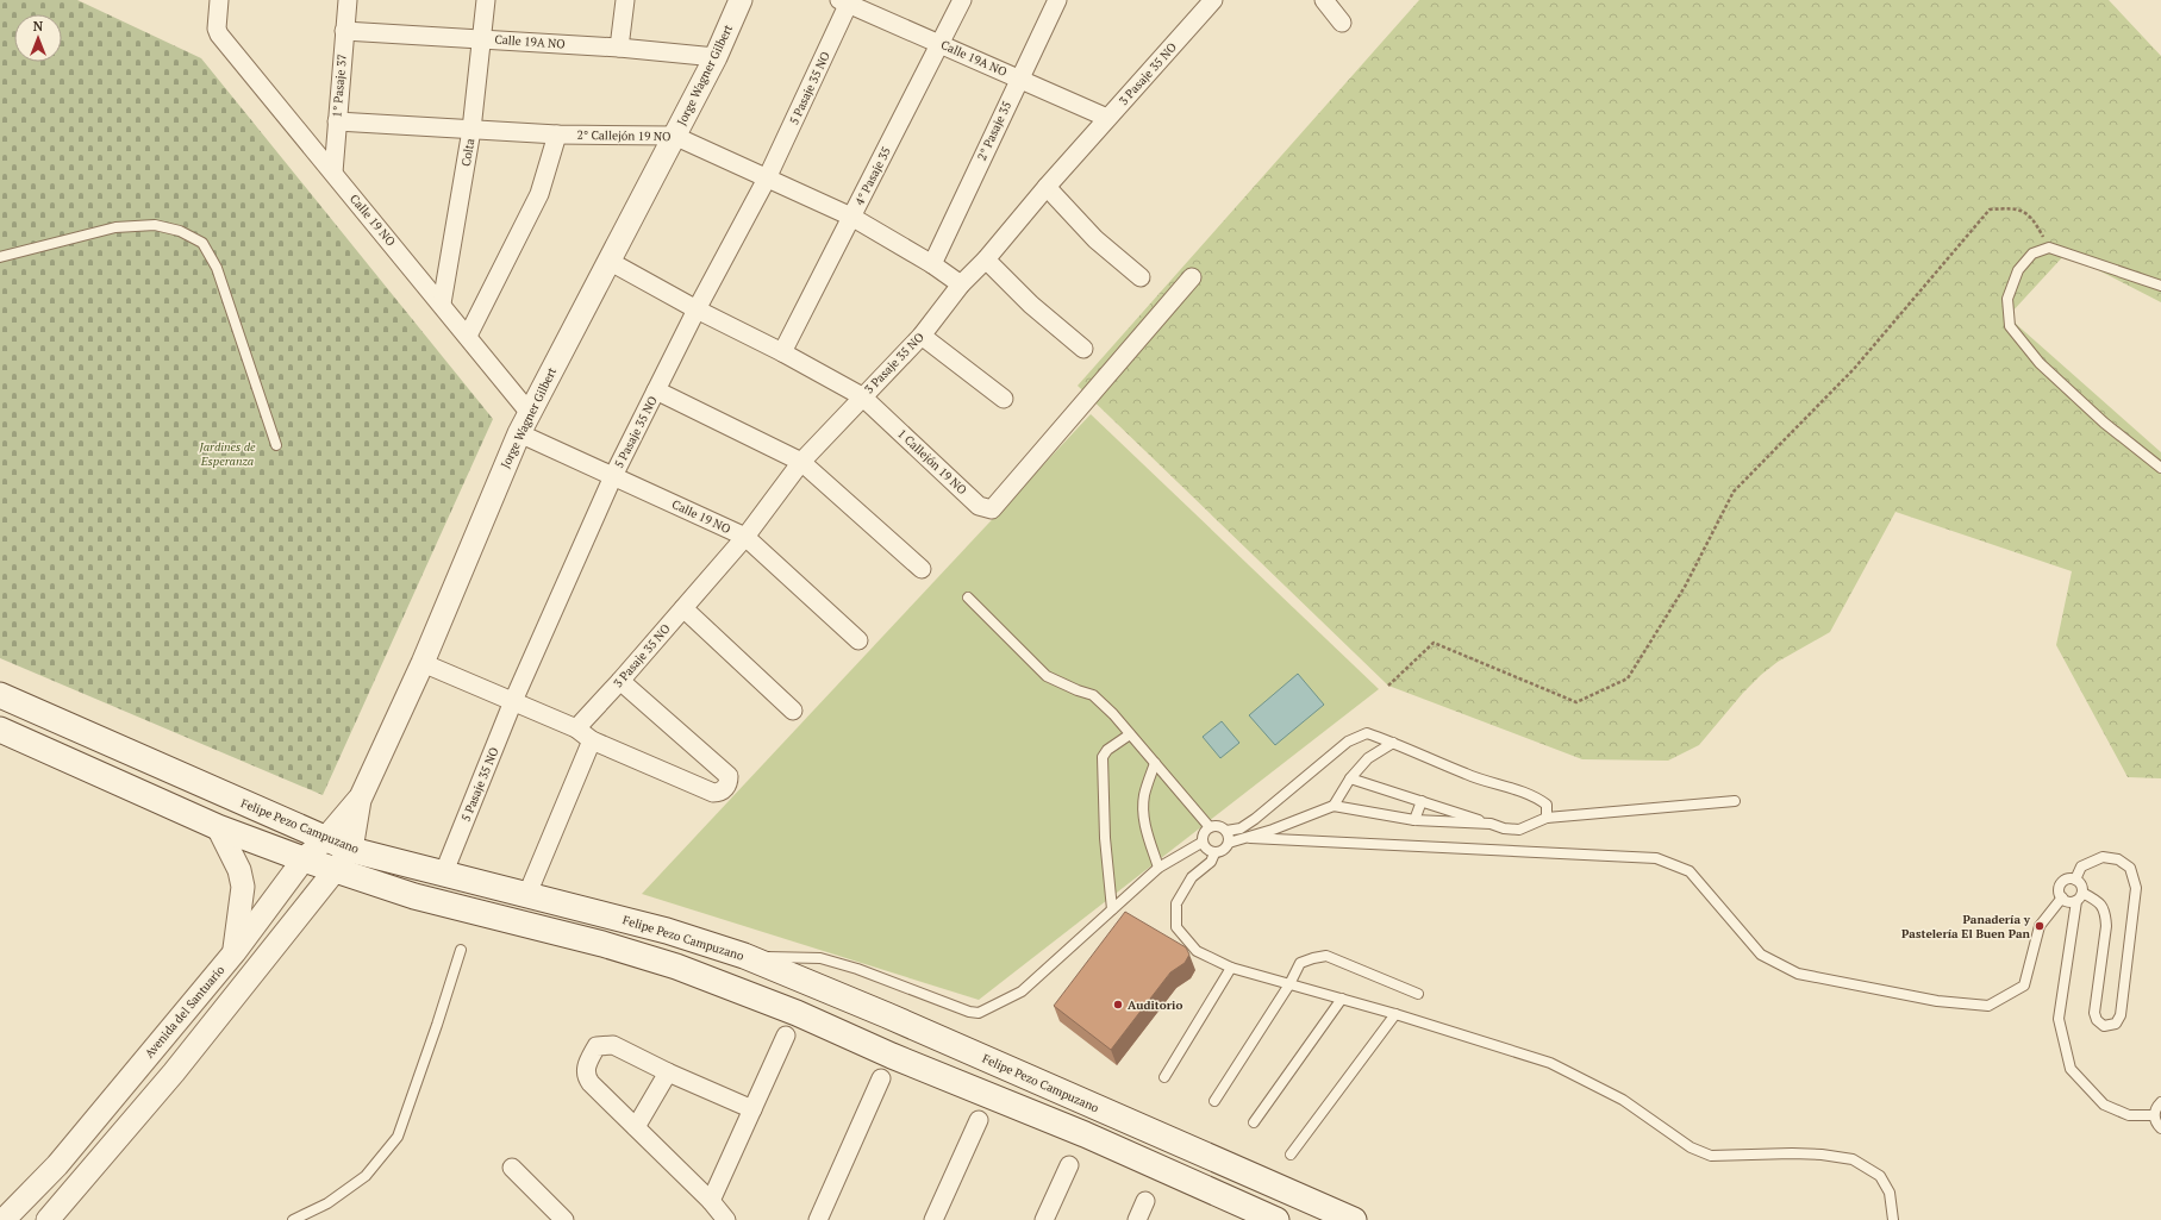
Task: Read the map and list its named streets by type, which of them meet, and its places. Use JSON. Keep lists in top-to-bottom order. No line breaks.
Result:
{"streets":{"main road":["Felipe Pezo Campuzano"],"street":["Calle 19A NO","3 Pasaje 35 NO","Jorge Wagner Gilbert","1° Pasaje 37","5 Pasaje 35 NO","2° Pasaje 35","2° Callejón 19 NO","Colta","4° Pasaje 35","Calle 19 NO","1 Callejón 19 NO","Avenida del Santuario"]},"crossings":[["Calle 19A NO","3 Pasaje 35 NO"],["Calle 19A NO","Jorge Wagner Gilbert"],["Calle 19A NO","1° Pasaje 37"],["Calle 19A NO","5 Pasaje 35 NO"],["Calle 19A NO","2° Pasaje 35"],["Calle 19A NO","Colta"],["Calle 19A NO","4° Pasaje 35"],["3 Pasaje 35 NO","2° Callejón 19 NO"],["3 Pasaje 35 NO","Calle 19 NO"],["3 Pasaje 35 NO","1 Callejón 19 NO"],["Jorge Wagner Gilbert","2° Callejón 19 NO"],["Jorge Wagner Gilbert","Calle 19 NO"],["Jorge Wagner Gilbert","1 Callejón 19 NO"],["Jorge Wagner Gilbert","Felipe Pezo Campuzano"],["Jorge Wagner Gilbert","Avenida del Santuario"],["1° Pasaje 37","2° Callejón 19 NO"],["1° Pasaje 37","Calle 19 NO"],["5 Pasaje 35 NO","2° Callejón 19 NO"],["5 Pasaje 35 NO","Calle 19 NO"],["5 Pasaje 35 NO","1 Callejón 19 NO"],["5 Pasaje 35 NO","Felipe Pezo Campuzano"],["2° Pasaje 35","2° Callejón 19 NO"],["2° Callejón 19 NO","Colta"],["2° Callejón 19 NO","4° Pasaje 35"],["Colta","Calle 19 NO"],["4° Pasaje 35","1 Callejón 19 NO"],["Felipe Pezo Campuzano","Avenida del Santuario"]],"parks":["Jardines de Esperanza"],"places":["Panadería y Pastelería El Buen Pan","Auditorio"],"north":"top"}
